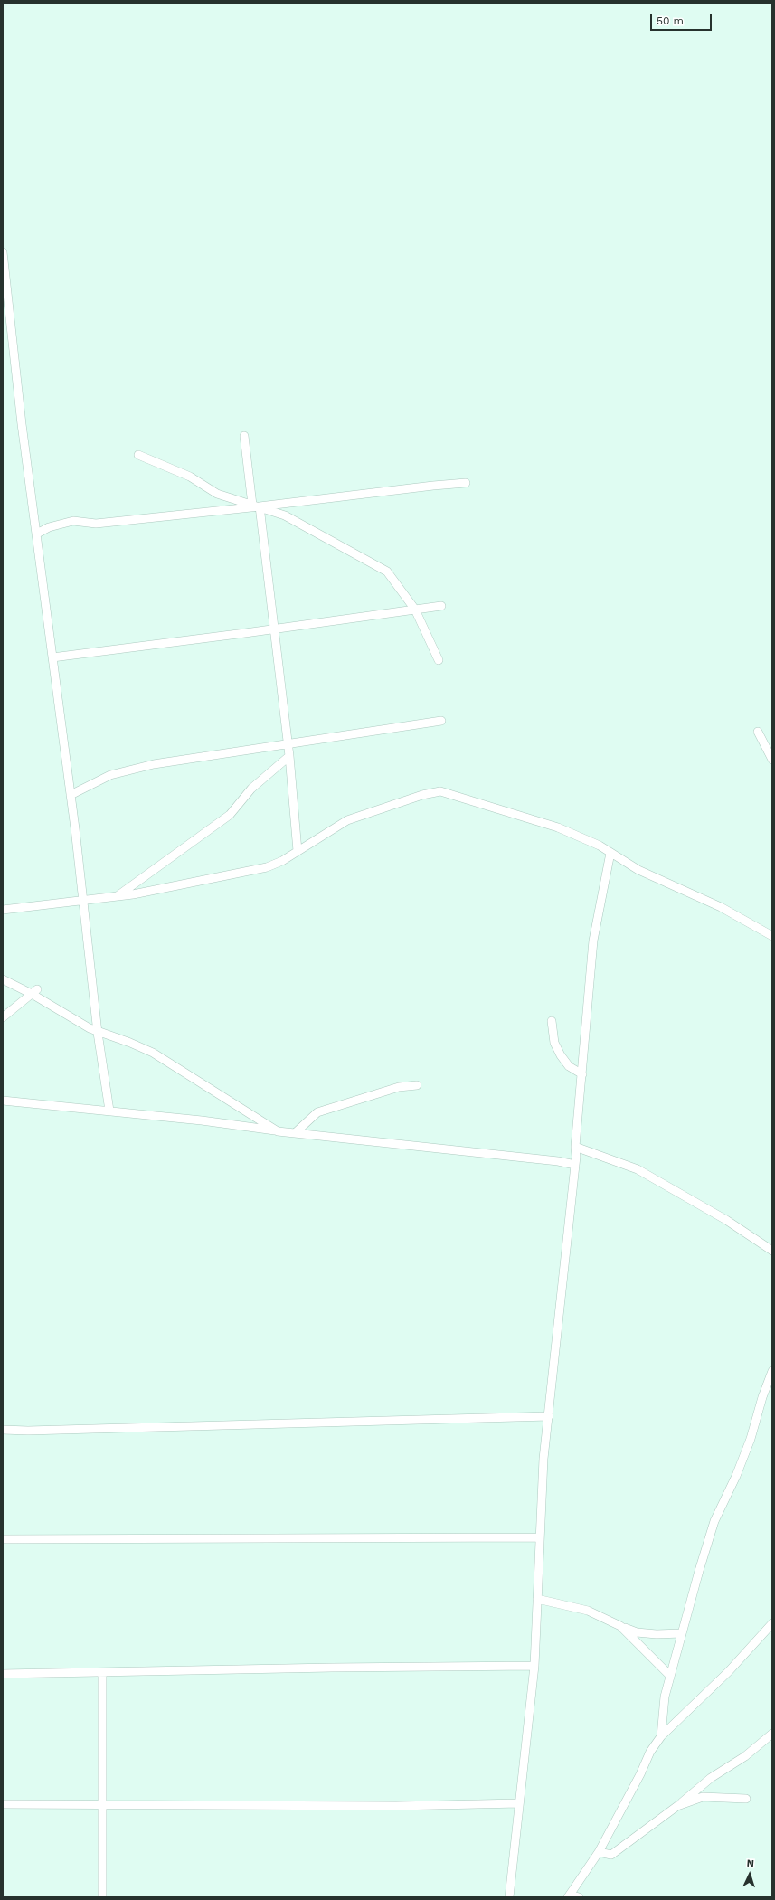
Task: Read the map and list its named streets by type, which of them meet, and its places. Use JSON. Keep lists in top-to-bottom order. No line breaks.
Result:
{"scale_bar":"50 m","north":"top"}
